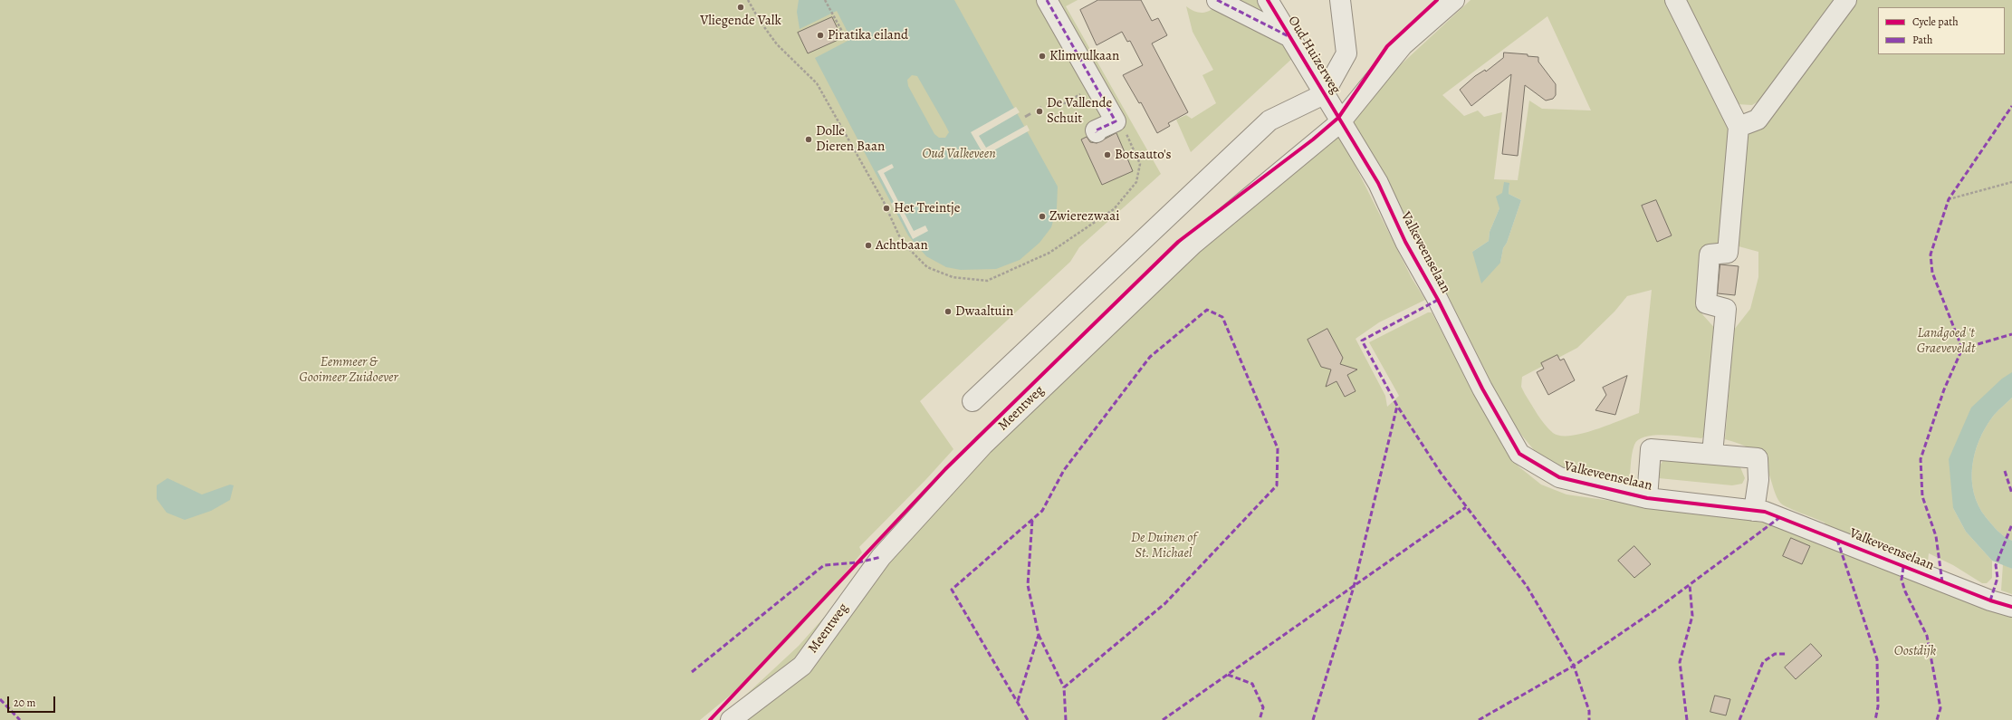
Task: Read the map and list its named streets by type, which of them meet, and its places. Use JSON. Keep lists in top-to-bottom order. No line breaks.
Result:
{"streets":{"street":["Oud Huizerweg","Valkeveenselaan","Meentweg"]},"crossings":[["Oud Huizerweg","Valkeveenselaan"],["Oud Huizerweg","Meentweg"],["Valkeveenselaan","Meentweg"]],"parks":["Oud Valkeveen","Landgoed 't Graeveveldt","Eemmeer & Gooimeer Zuidoever","De Duinen of St. Michael","Oostdijk"],"places":["Vliegende Valk","Piratika eiland","Klimvulkaan","De Vallende Schuit","Dolle Dieren Baan","Botsauto's","Het Treintje","Zwierezwaai","Achtbaan","Dwaaltuin"],"legend":["Cycle path","Path"],"scale_bar":"20 m"}
